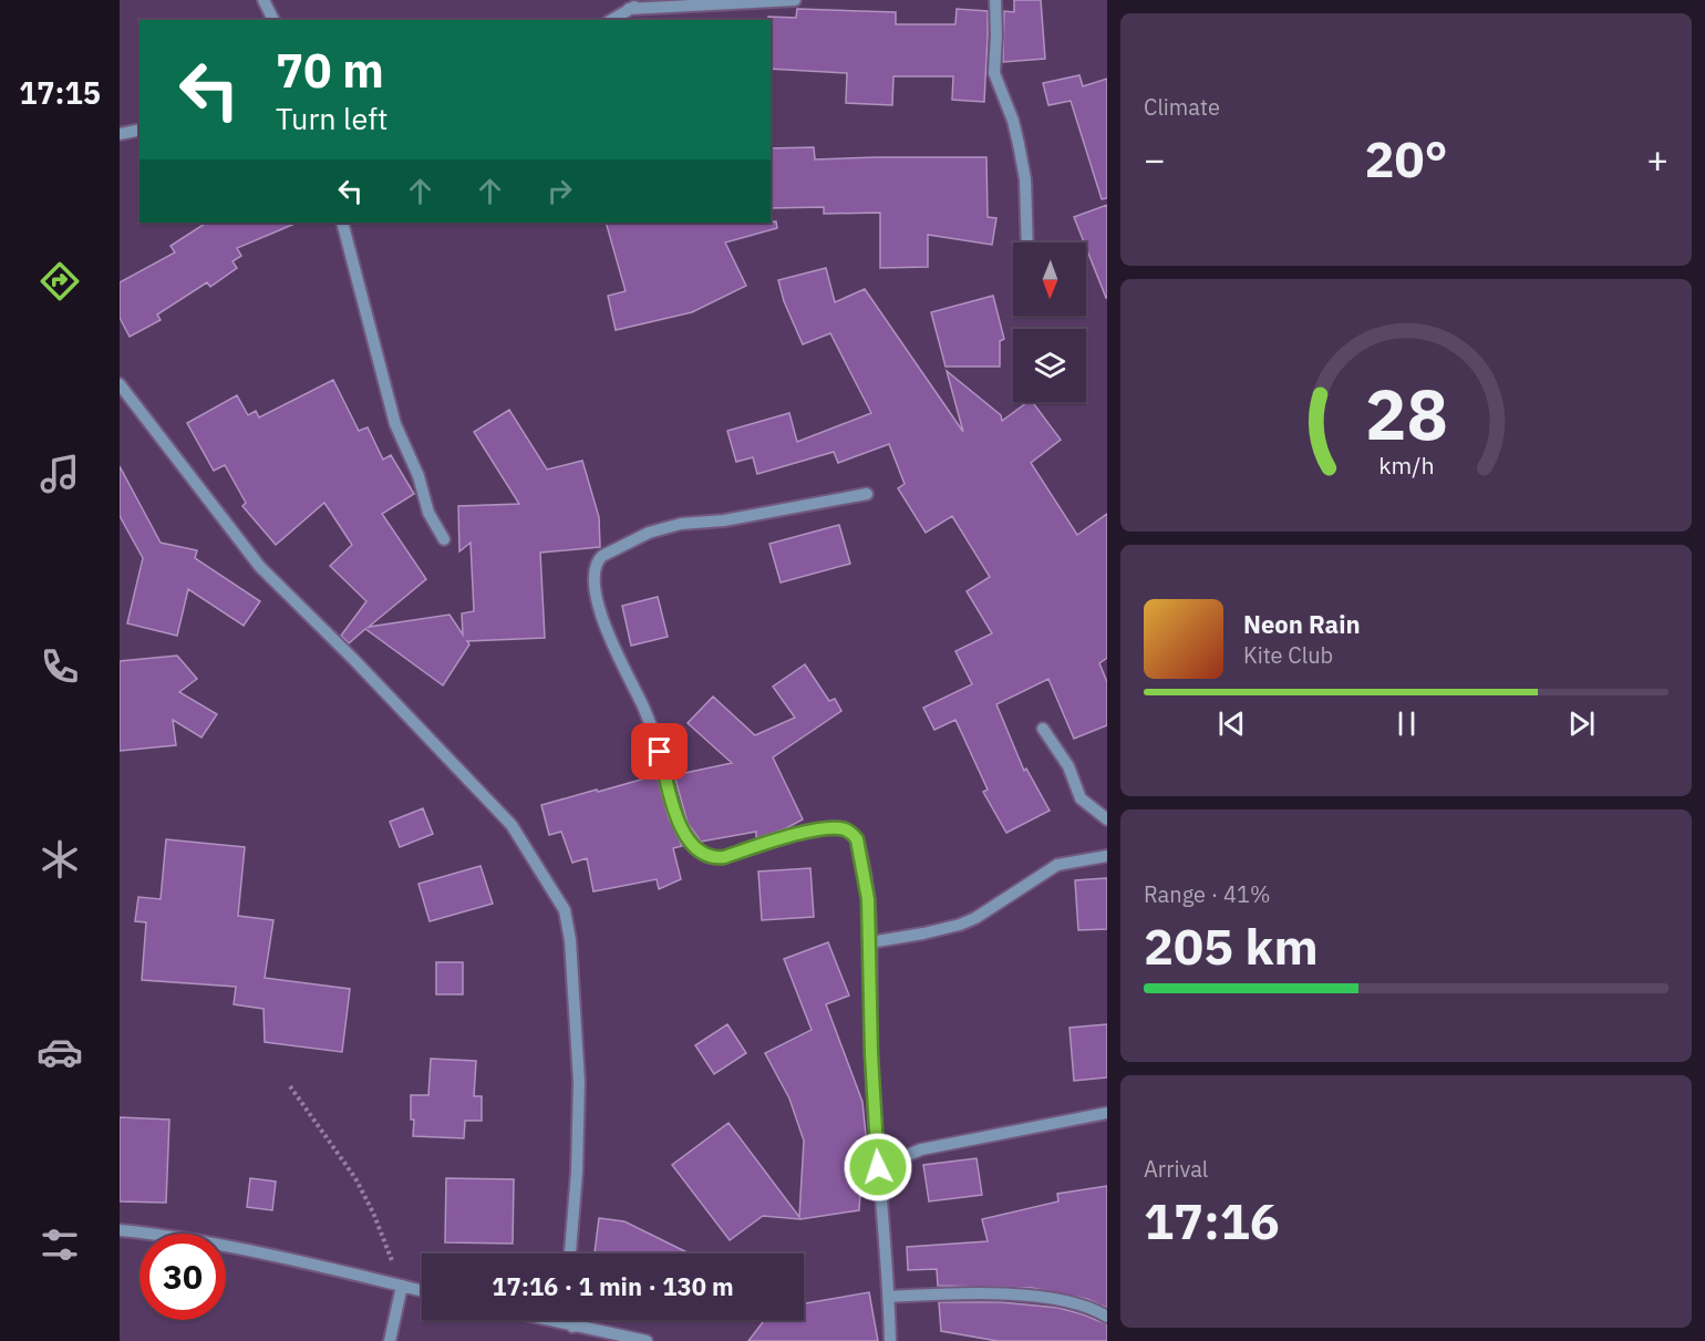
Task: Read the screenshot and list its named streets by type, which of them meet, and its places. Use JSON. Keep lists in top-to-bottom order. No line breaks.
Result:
{"north":"bottom","page":{"tabs":"17:15","tile":["Climate",["Range · 41%","205 km"],["Arrival","17:16"]],"turn":["70 m","Turn left"],"heat":["−","20°","+"],"song":["Neon Rain","Kite Club"],"limit":"30","trip":"17:16 · 1 min · 130 m","gauge":["28","km/h"]}}
